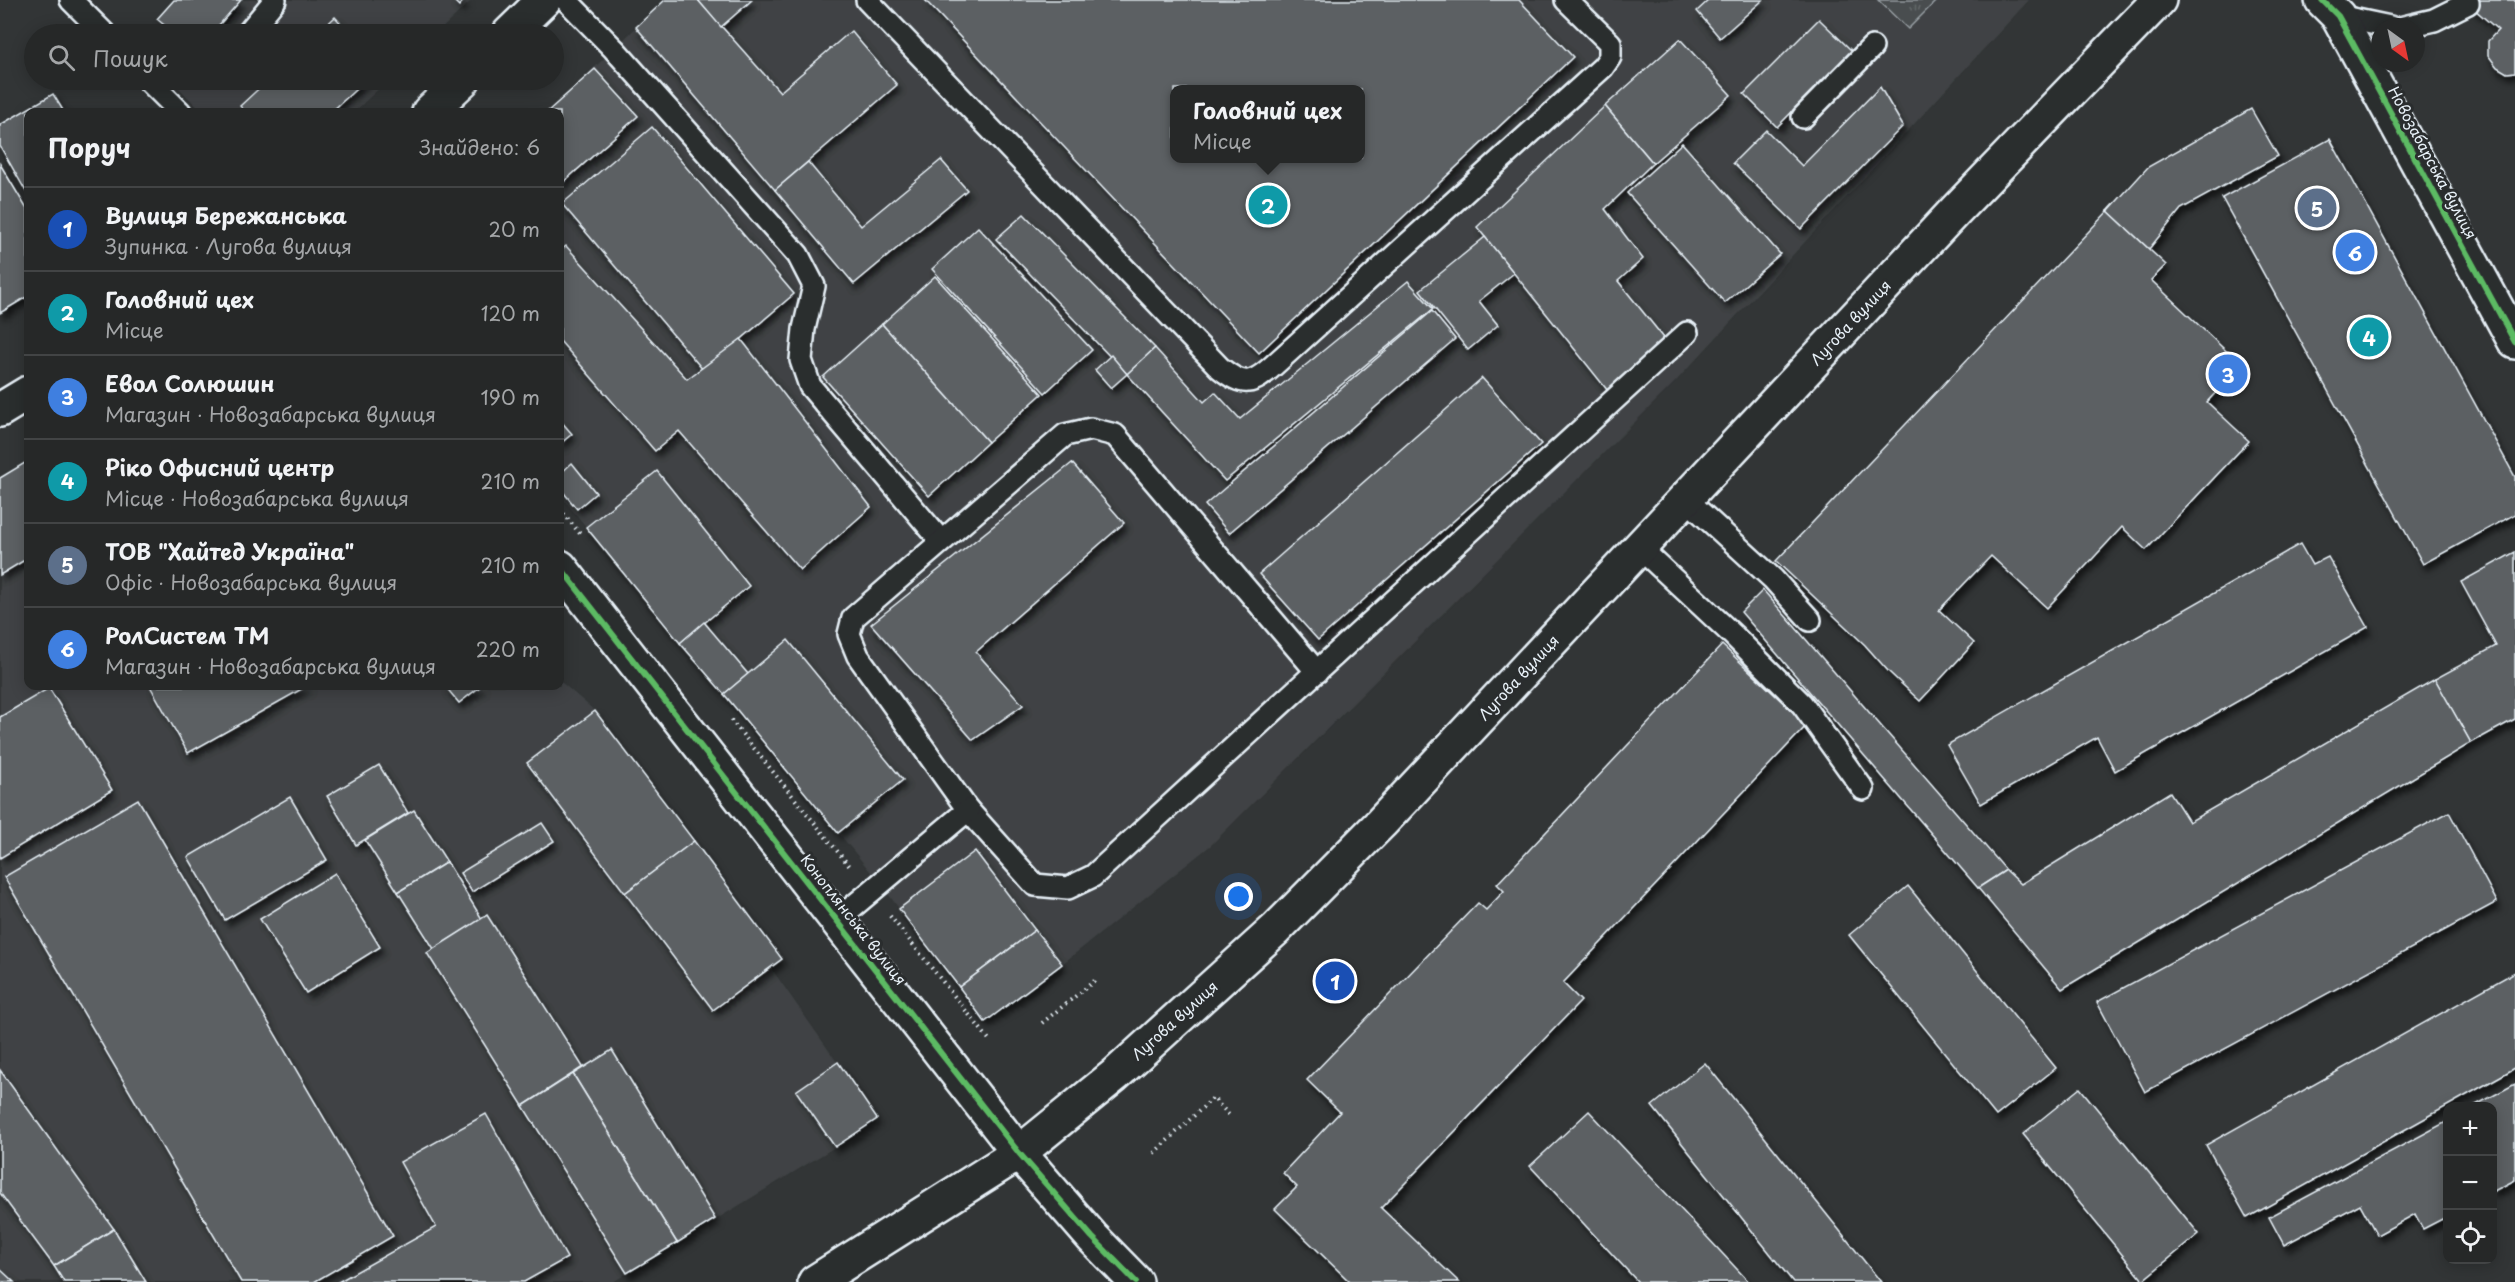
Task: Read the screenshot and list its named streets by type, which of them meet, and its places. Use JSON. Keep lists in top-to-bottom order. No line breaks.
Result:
{"streets":{"main road":["Новозабарська вулиця","Лугова вулиця","Коноплянська вулиця"]},"crossings":[["Лугова вулиця","Коноплянська вулиця"]],"north":"bottom right","page":{"search":"Пошук","popup":["Головний цех","Місце"],"heading":["Поруч","Знайдено: 6"],"pins":["2","5","6","4","3","1"],"list":[{"mark":"1","name":"Вулиця Бережанська","note":"Зупинка · Лугова вулиця","value":"20 m"},{"mark":"2","name":"Головний цех","note":"Місце","value":"120 m"},{"mark":"3","name":"Евол Солюшин","note":"Магазин · Новозабарська вулиця","value":"190 m"},{"mark":"4","name":"Ріко Офисний центр","note":"Місце · Новозабарська вулиця","value":"210 m"},{"mark":"5","name":"ТОВ \"Хайтед Україна\"","note":"Офіс · Новозабарська вулиця","value":"210 m"},{"mark":"6","name":"РолСистем ТМ","note":"Магазин · Новозабарська вулиця","value":"220 m"}],"map_buttons":["+","−"]}}
